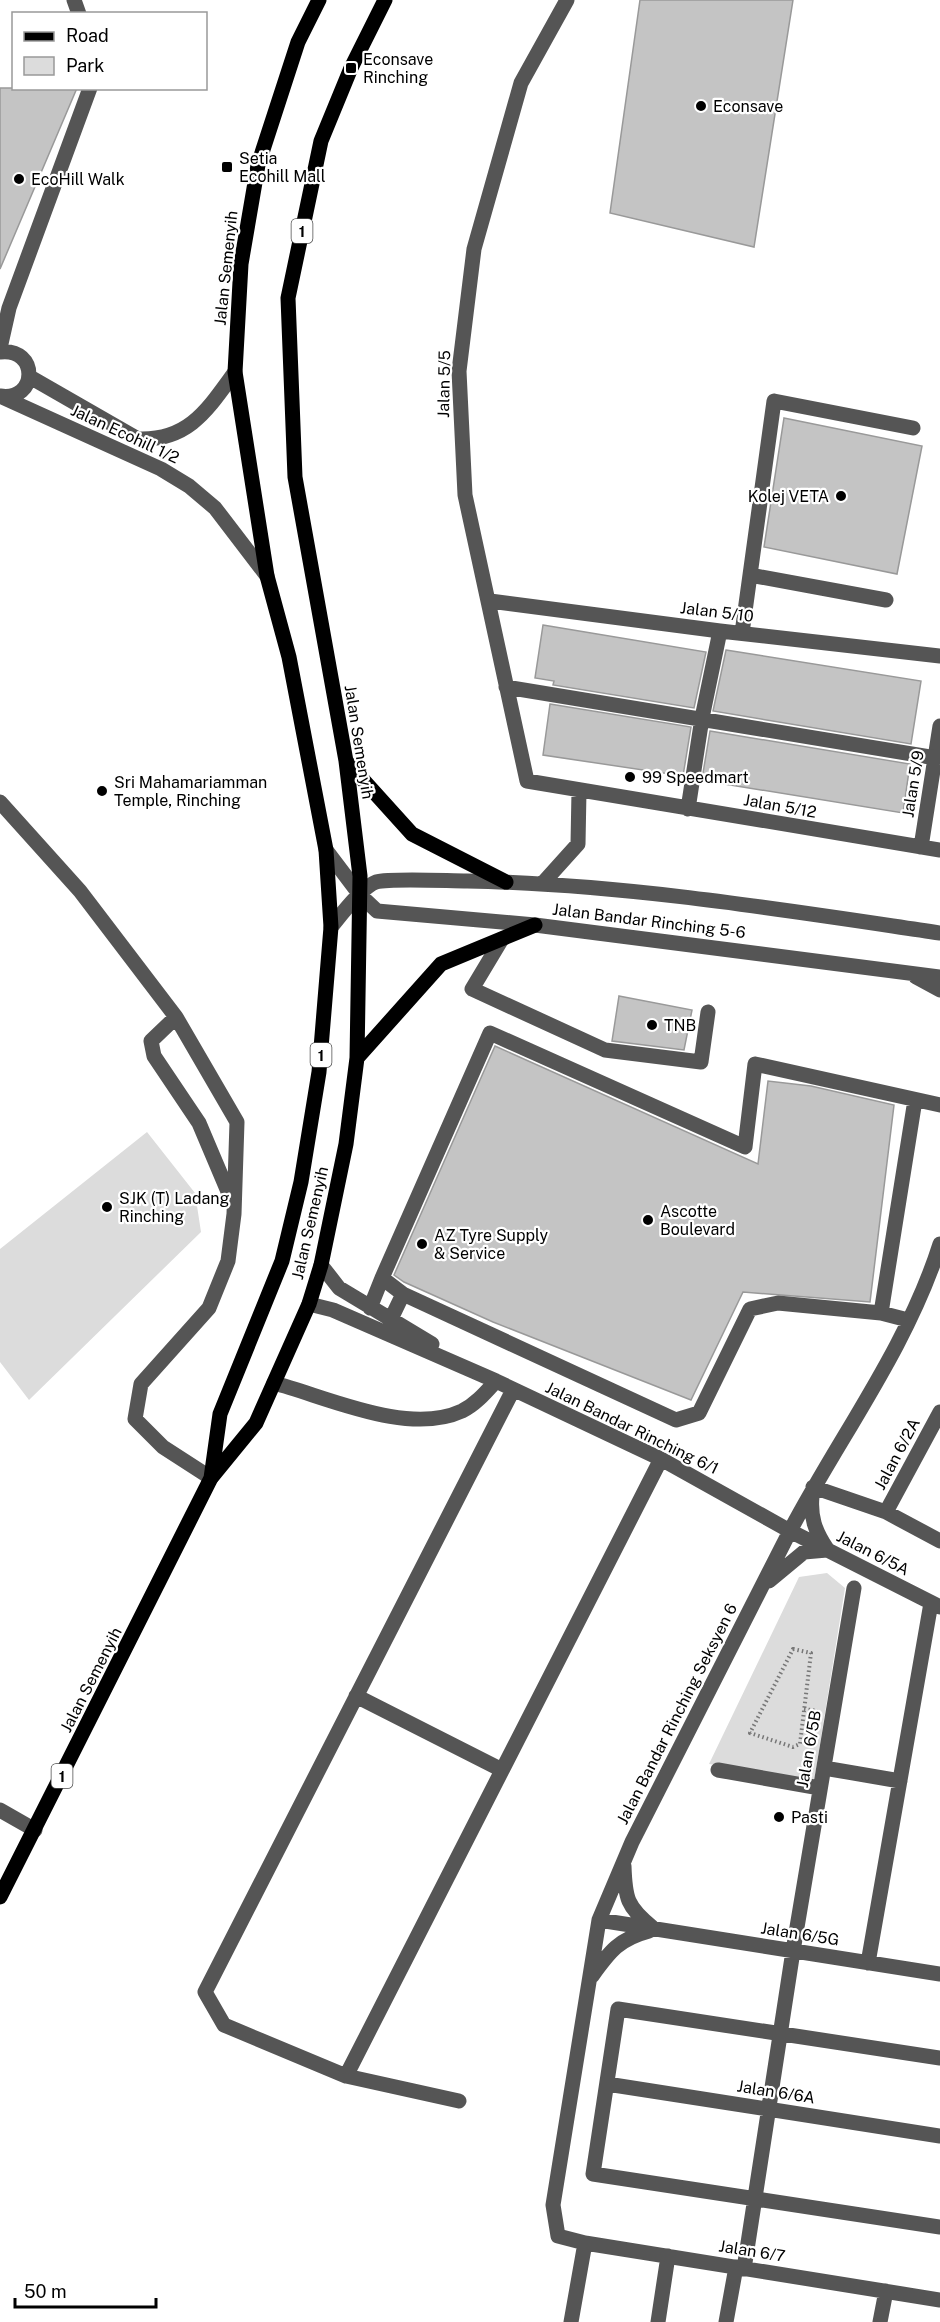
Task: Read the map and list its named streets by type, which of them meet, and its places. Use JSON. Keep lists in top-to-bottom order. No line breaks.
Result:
{"streets":{"main road":["1","Jalan Semenyih"],"street":["Jalan 5/5","Jalan Ecohill 1/2","Jalan 5/10","Jalan 5/9","Jalan 5/12","Jalan Bandar Rinching 5-6","Jalan Bandar Rinching 6/1","Jalan 6/2A","Jalan 6/5A","Jalan Bandar Rinching Seksyen 6","Jalan 6/5B","Jalan 6/5G","Jalan 6/6A","Jalan 6/7"]},"crossings":[["Jalan Semenyih","Jalan Ecohill 1/2"],["Jalan Semenyih","Jalan Bandar Rinching 5-6"],["Jalan Semenyih","Jalan Bandar Rinching 6/1"],["Jalan 5/5","Jalan 5/10"],["Jalan 5/5","Jalan 5/12"],["Jalan 5/9","Jalan 5/12"],["Jalan Bandar Rinching 6/1","Jalan 6/5A"],["Jalan Bandar Rinching 6/1","Jalan Bandar Rinching Seksyen 6"],["Jalan 6/5A","Jalan Bandar Rinching Seksyen 6"],["Jalan Bandar Rinching Seksyen 6","Jalan 6/5G"],["Jalan Bandar Rinching Seksyen 6","Jalan 6/7"],["Jalan 6/5B","Jalan 6/5G"],["Jalan 6/5B","Jalan 6/6A"],["Jalan 6/5B","Jalan 6/7"]],"places":{"transit":["Econsave Rinching","Setia Ecohill Mall"],"other":["Econsave","EcoHill Walk","Kolej VETA","99 Speedmart","Sri Mahamariamman Temple, Rinching","TNB","SJK (T) Ladang Rinching","Ascotte Boulevard","AZ Tyre Supply & Service","Pasti"]},"legend":["Road","Park"],"scale_bar":"50 m"}
